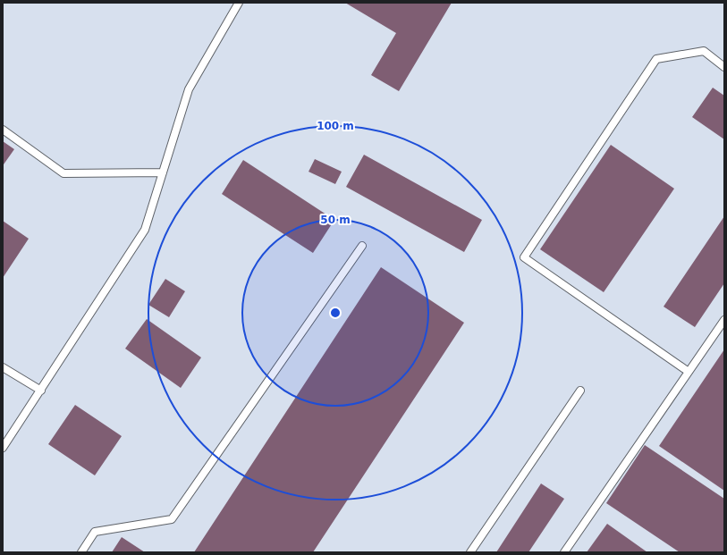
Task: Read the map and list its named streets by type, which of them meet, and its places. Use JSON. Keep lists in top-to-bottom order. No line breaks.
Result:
{"rings":["100 m","50 m"]}
